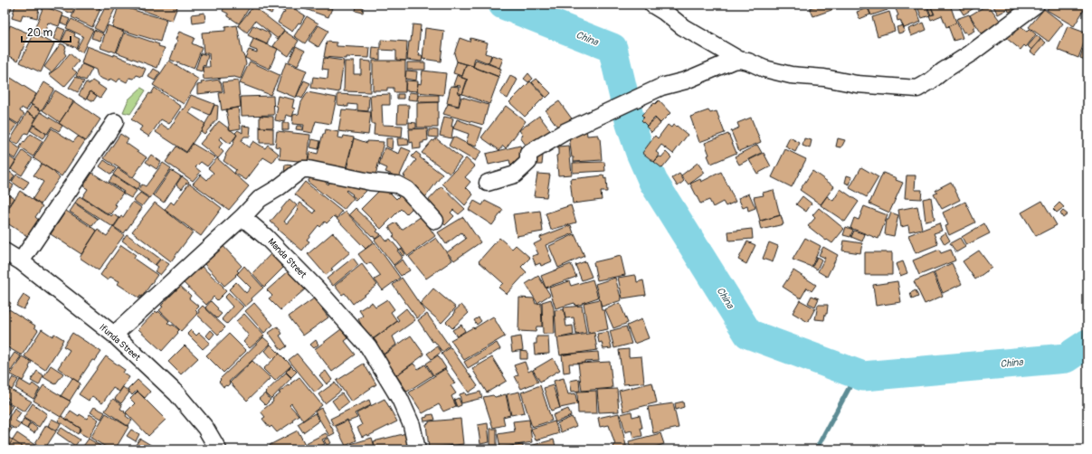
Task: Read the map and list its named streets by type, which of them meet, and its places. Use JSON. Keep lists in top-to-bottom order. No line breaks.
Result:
{"streets":{"street":["Manda Street","Ifunda Street"]},"water":["China"],"scale_bar":"20 m"}
